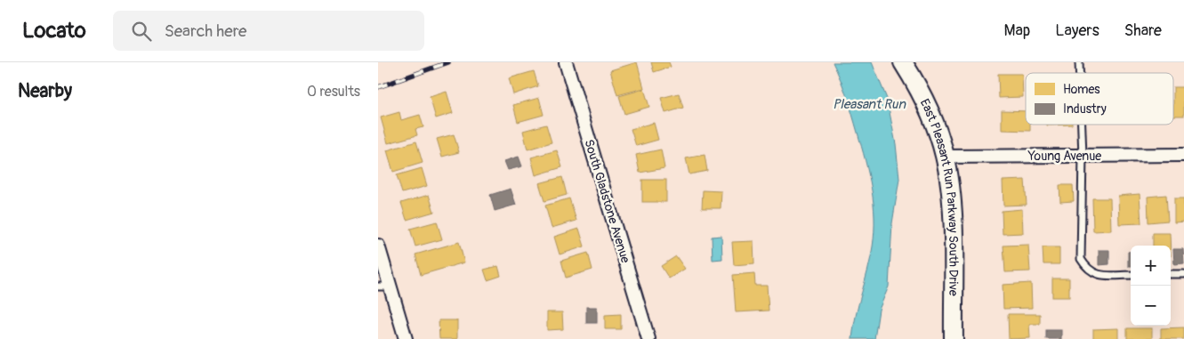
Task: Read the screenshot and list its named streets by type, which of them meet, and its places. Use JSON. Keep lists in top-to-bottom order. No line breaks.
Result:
{"streets":{"street":["Young Avenue","East Pleasant Run Parkway South Drive","South Gladstone Avenue"]},"crossings":[["Young Avenue","East Pleasant Run Parkway South Drive"]],"water":["Pleasant Run"],"legend":["Homes","Industry"],"page":{"header":"Locato","search":"Search here","nav":["Map","Layers","Share"],"heading":["Nearby","0 results"],"map_buttons":["+","−"]}}
